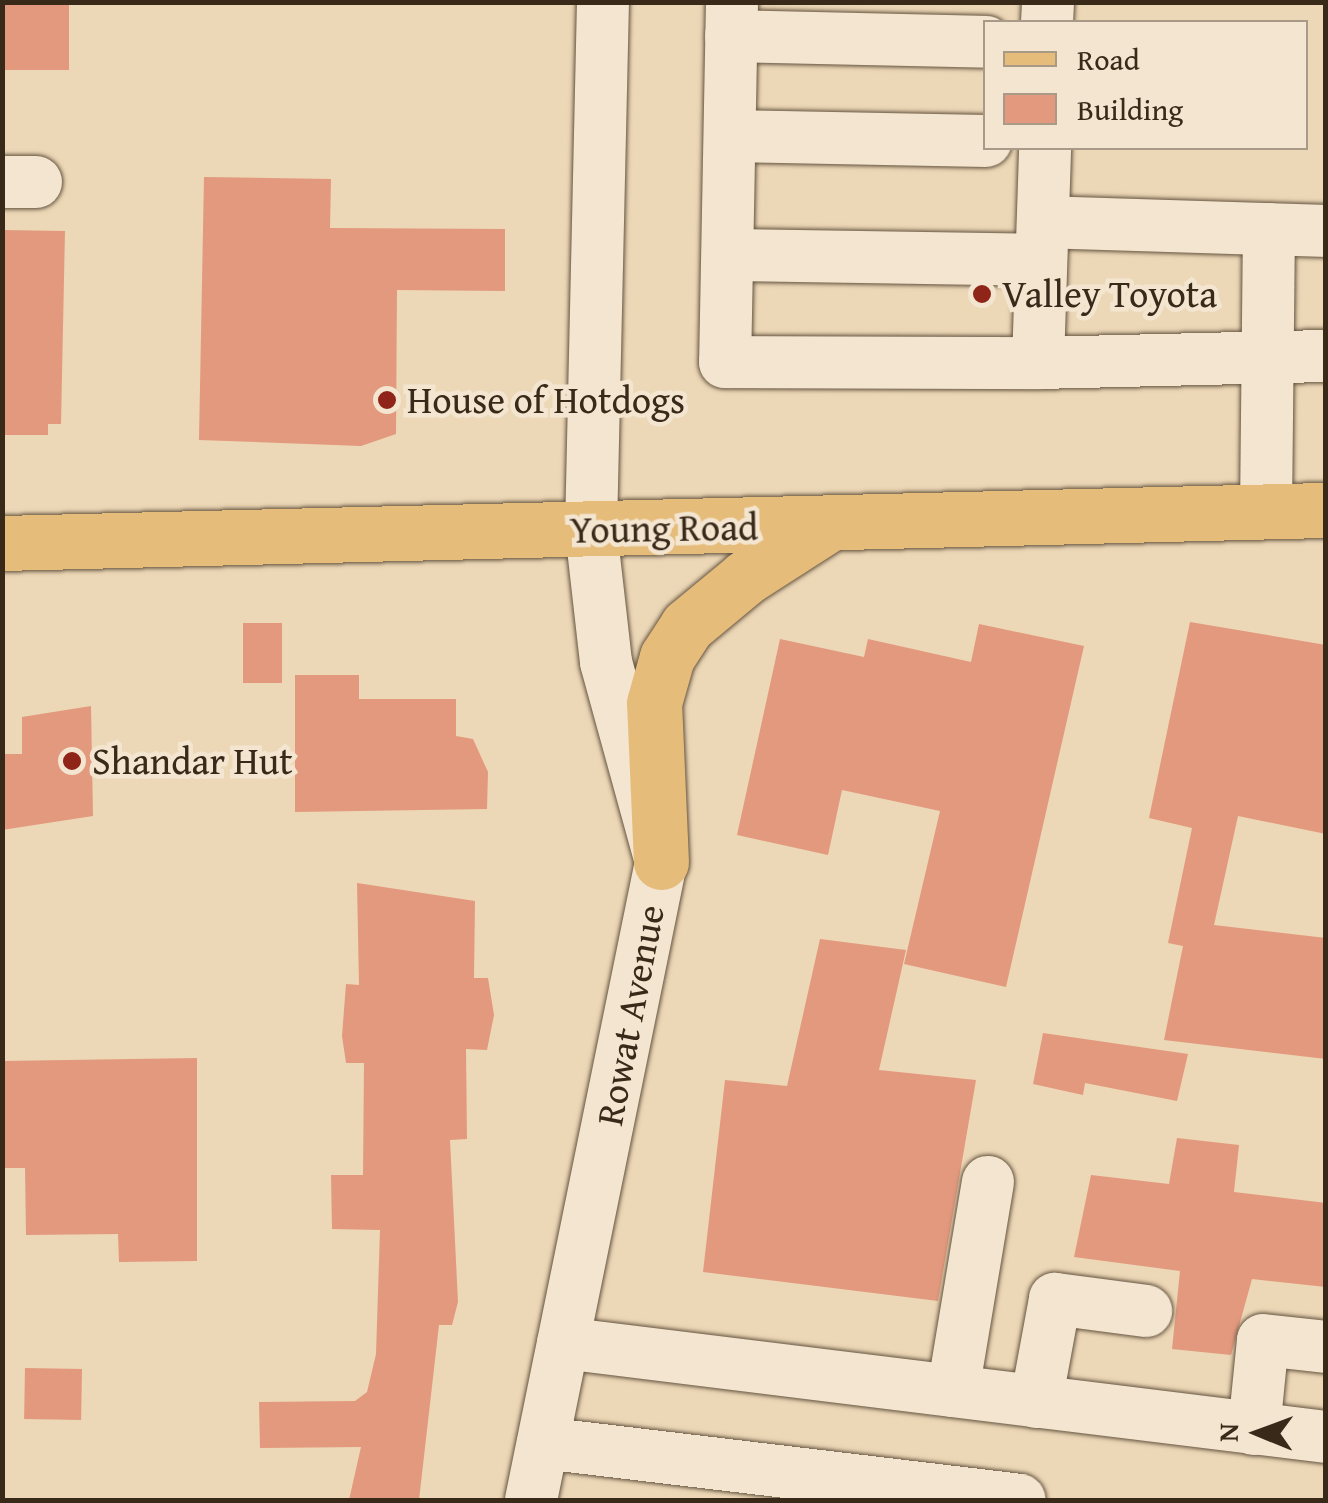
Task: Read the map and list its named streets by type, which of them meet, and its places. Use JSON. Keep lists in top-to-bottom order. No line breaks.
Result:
{"streets":{"main road":["Young Road"],"street":["Rowat Avenue"]},"crossings":[["Young Road","Rowat Avenue"]],"places":["Valley Toyota","House of Hotdogs","Shandar Hut"],"legend":["Road","Building"],"north":"left"}
